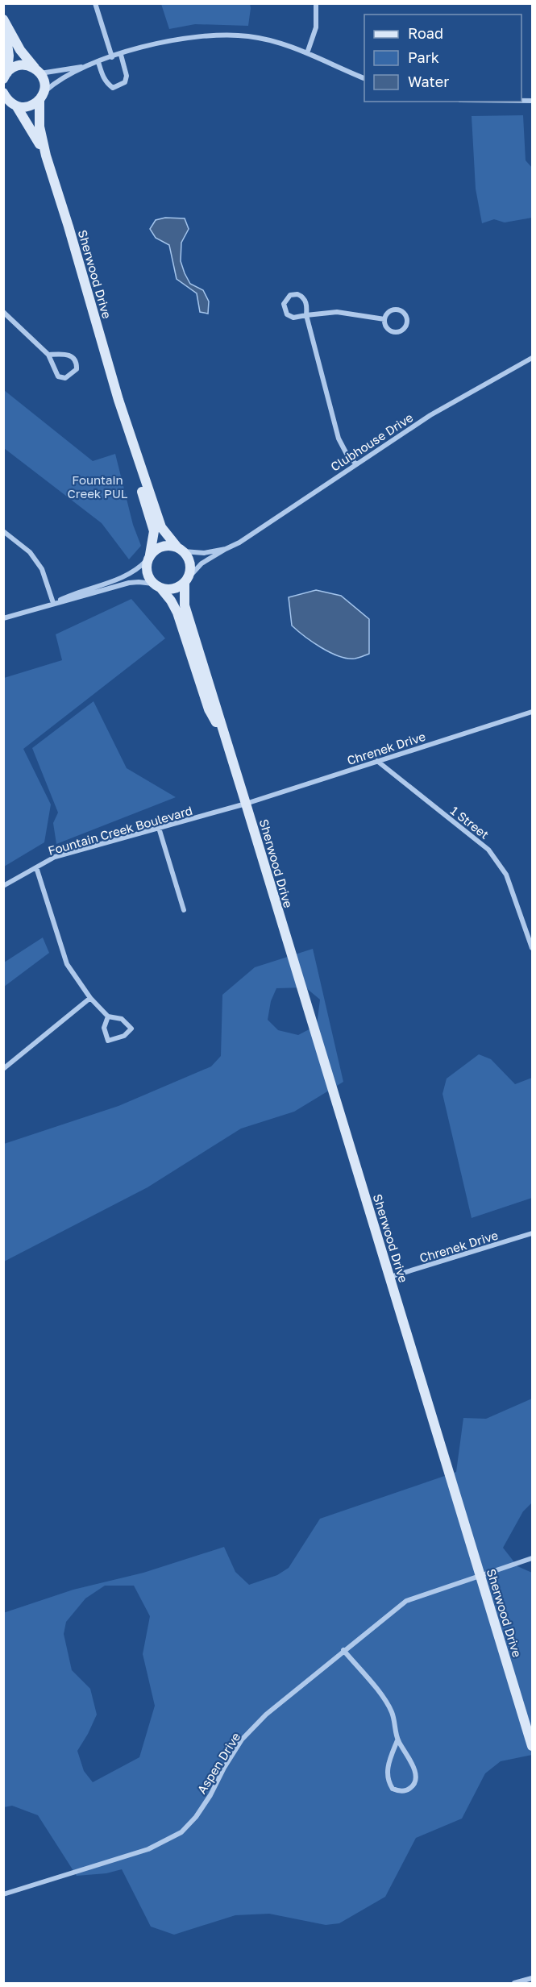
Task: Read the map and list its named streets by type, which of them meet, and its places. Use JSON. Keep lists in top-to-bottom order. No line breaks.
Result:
{"streets":{"street":["Sherwood Drive","Clubhouse Drive","Chrenek Drive","1 Street","Fountain Creek Boulevard","Aspen Drive"]},"crossings":[["Sherwood Drive","Clubhouse Drive"],["Sherwood Drive","Chrenek Drive"],["Sherwood Drive","Fountain Creek Boulevard"],["Sherwood Drive","Aspen Drive"],["Chrenek Drive","1 Street"],["Chrenek Drive","Fountain Creek Boulevard"]],"parks":["Fountain Creek PUL"],"legend":["Road","Park","Water"]}
